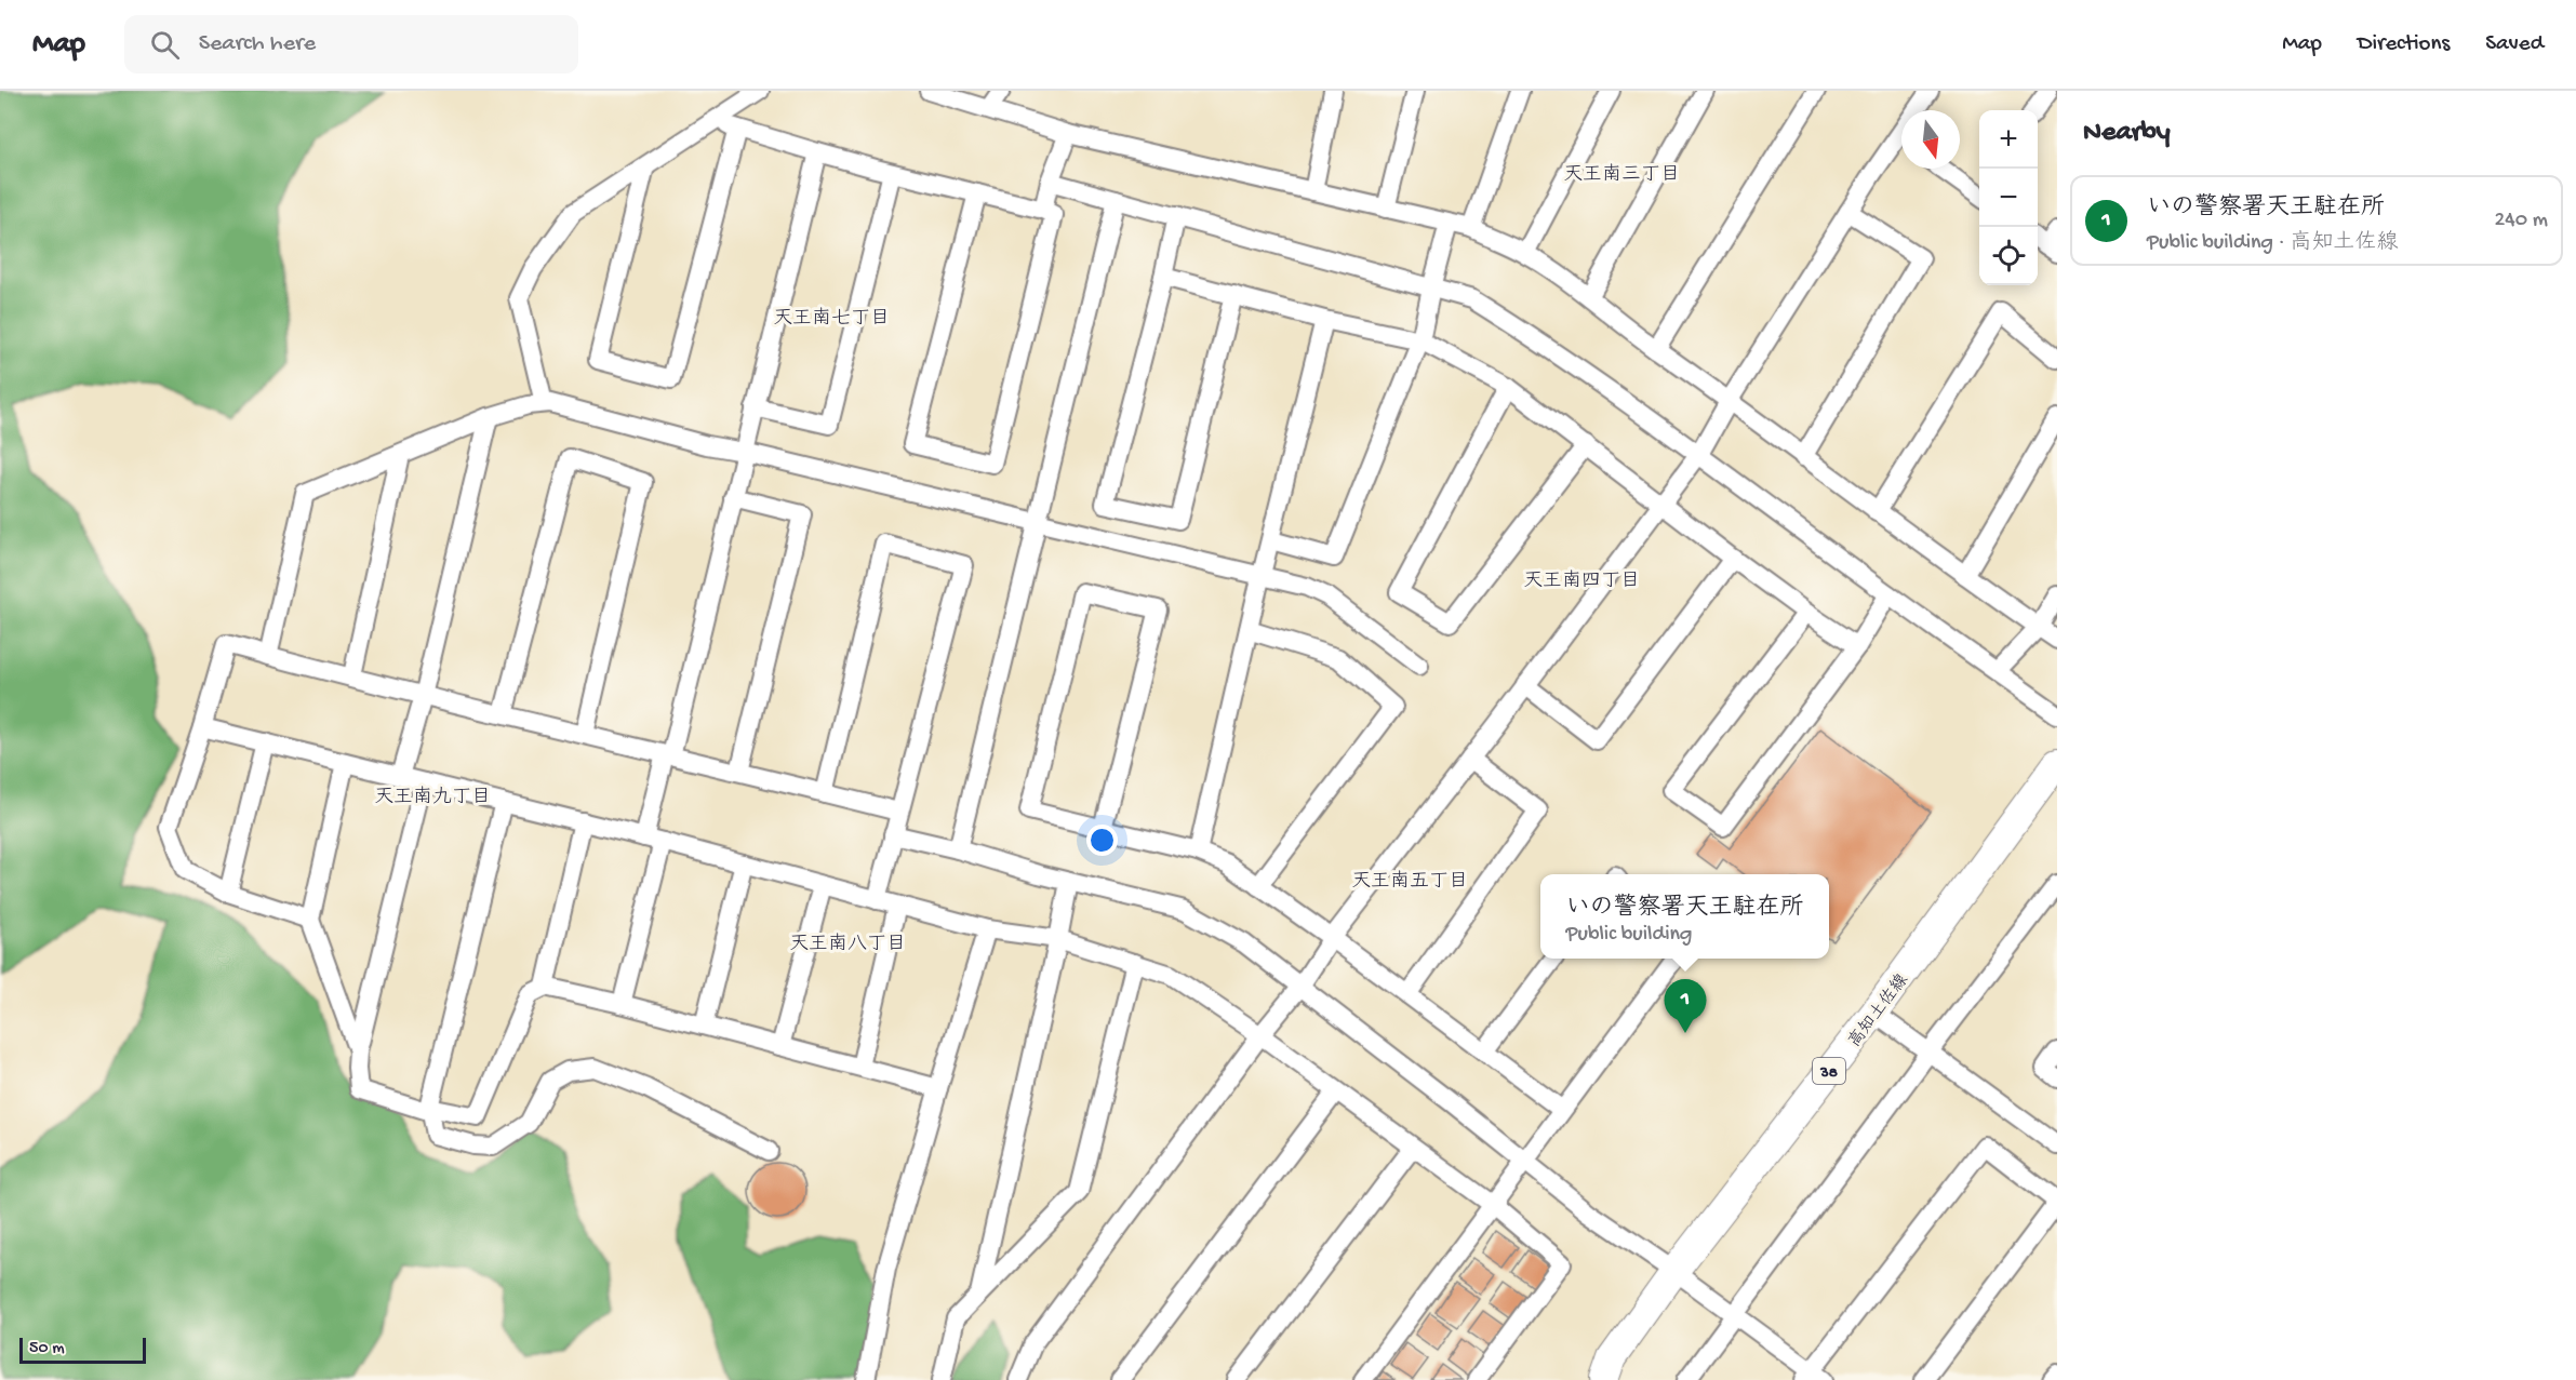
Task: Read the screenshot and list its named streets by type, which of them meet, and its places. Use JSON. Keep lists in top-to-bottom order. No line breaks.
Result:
{"streets":{"main road":["高知土佐線","38"]},"districts":["天王南三丁目","天王南七丁目","天王南四丁目","天王南九丁目","天王南五丁目","天王南八丁目"],"scale_bar":"50 m","north":"bottom","page":{"header":"Map","search":"Search here","nav":["Map","Directions","Saved"],"heading":"Nearby","map_buttons":["+","−"],"list":[{"mark":"1","name":"いの警察署天王駐在所","note":"Public building · 高知土佐線","value":"240 m"}],"popup":["いの警察署天王駐在所","Public building"],"pins":"1","scale":"50 m"}}
